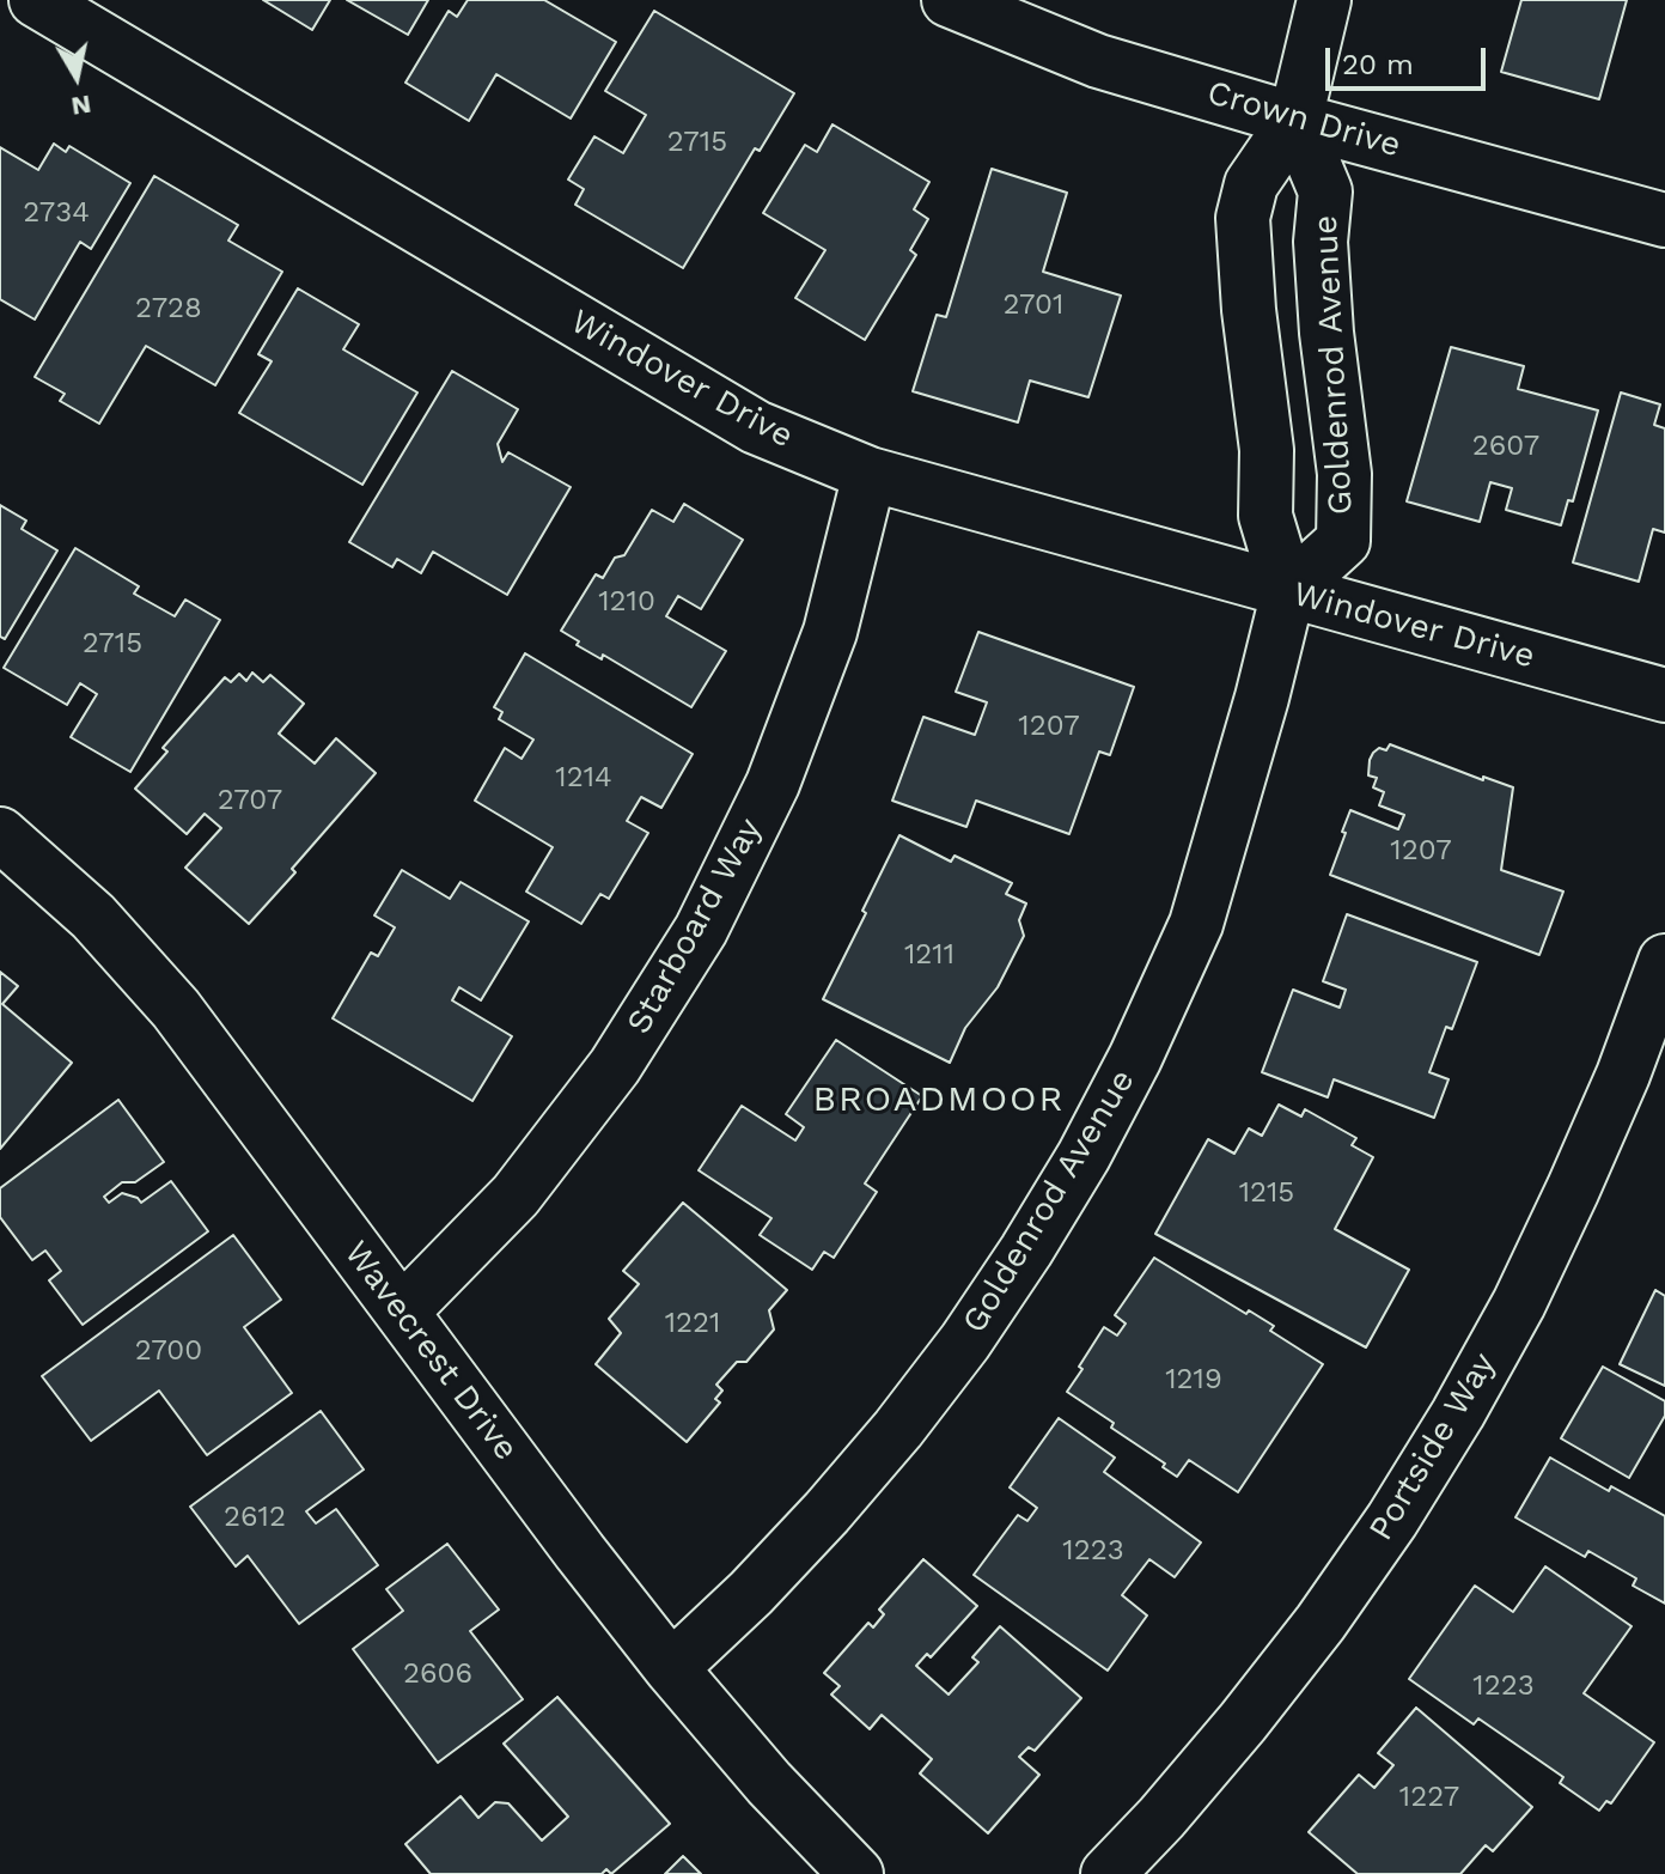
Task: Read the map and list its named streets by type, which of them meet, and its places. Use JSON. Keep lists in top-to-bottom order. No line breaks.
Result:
{"streets":{"street":["Crown Drive","Goldenrod Avenue","Windover Drive","Starboard Way","Wavecrest Drive","Portside Way"]},"crossings":[["Crown Drive","Goldenrod Avenue"],["Goldenrod Avenue","Windover Drive"],["Goldenrod Avenue","Wavecrest Drive"],["Windover Drive","Starboard Way"],["Starboard Way","Wavecrest Drive"]],"districts":["BROADMOOR"],"house_numbers":["2715","2734","2701","2728","2607","1210","2715","1207","1214","2707","1207","1211","1215","1221","2700","1219","2612","1223","2606","1223","1227"],"scale_bar":"20 m","north":"bottom"}
